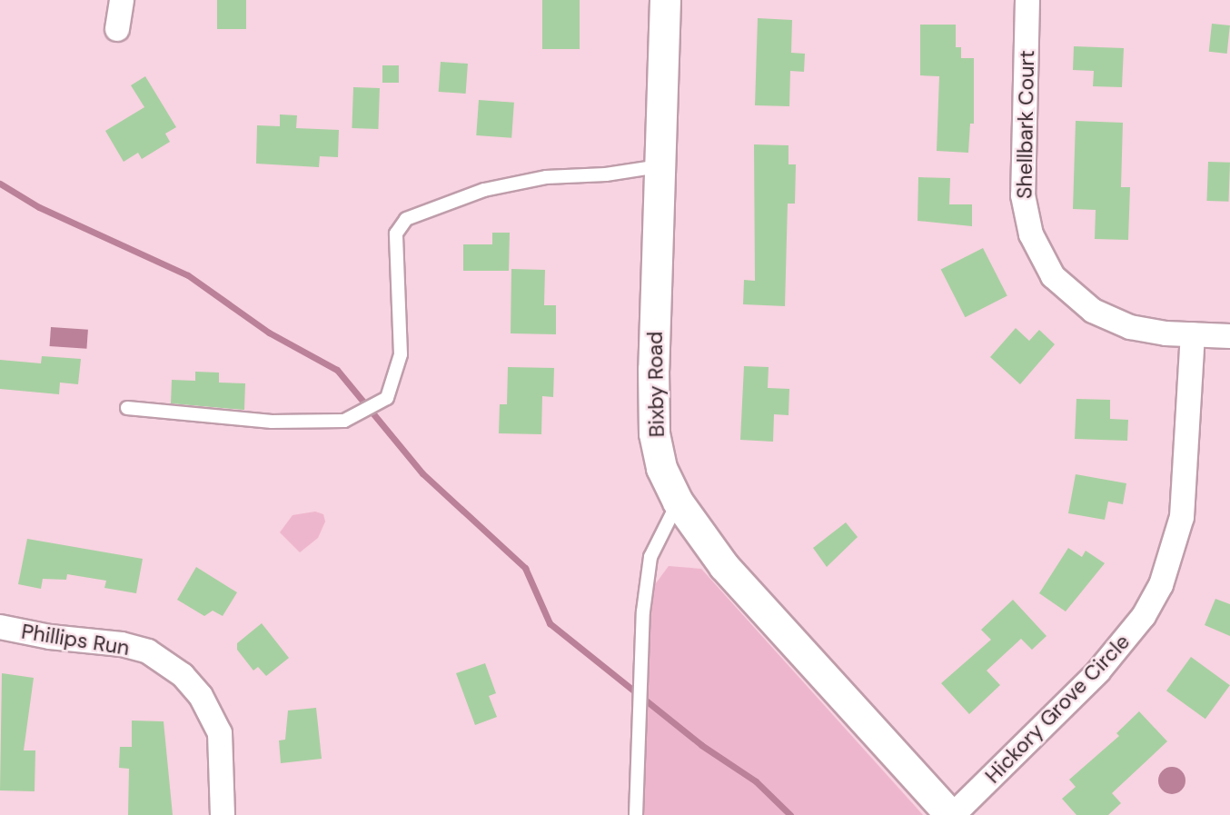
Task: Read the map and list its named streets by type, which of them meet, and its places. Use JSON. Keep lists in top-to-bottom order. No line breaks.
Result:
{"streets":{"street":["Shellbark Court","Bixby Road","Phillips Run","Hickory Grove Circle"]},"crossings":[["Shellbark Court","Hickory Grove Circle"],["Bixby Road","Hickory Grove Circle"]]}
